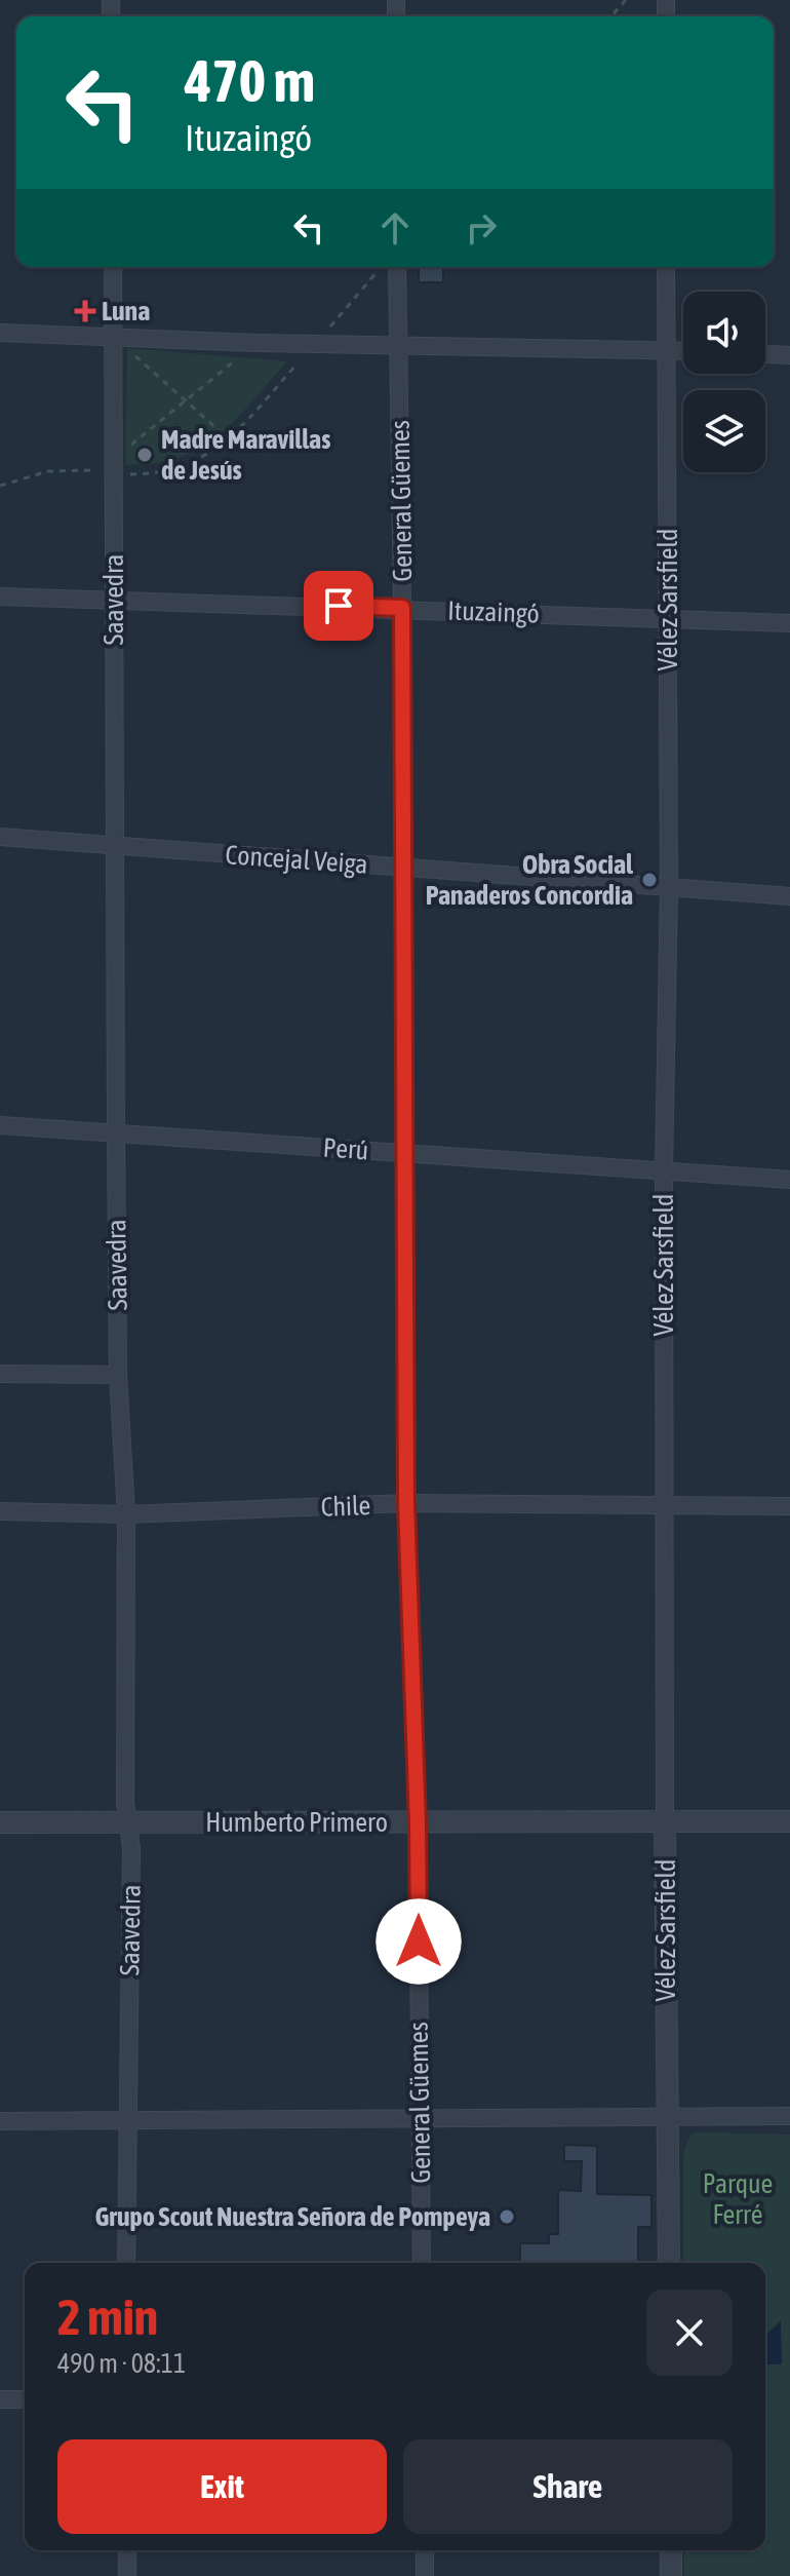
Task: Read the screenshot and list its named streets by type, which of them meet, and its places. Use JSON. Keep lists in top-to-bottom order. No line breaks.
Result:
{"streets":{"street":["General Güemes","Saavedra","Vélez Sarsfield","Ituzaingó","Concejal Veiga","Perú","Chile","Humberto Primero"]},"crossings":[["General Güemes","Ituzaingó"],["General Güemes","Concejal Veiga"],["General Güemes","Perú"],["General Güemes","Chile"],["General Güemes","Humberto Primero"],["Saavedra","Ituzaingó"],["Saavedra","Concejal Veiga"],["Saavedra","Perú"],["Saavedra","Chile"],["Saavedra","Humberto Primero"],["Vélez Sarsfield","Ituzaingó"],["Vélez Sarsfield","Concejal Veiga"],["Vélez Sarsfield","Perú"],["Vélez Sarsfield","Chile"],["Vélez Sarsfield","Humberto Primero"]],"parks":["Parque Ferré"],"places":{"health":["Luna"],"other":["Madre Maravillas de Jesús","Obra Social Panaderos Concordia","Grupo Scout Nuestra Señora de Pompeya"]},"page":{"turn":["470 m","Ituzaingó"],"heading":["2 min","490 m · 08:11"],"buttons":["Exit","Share"]}}
